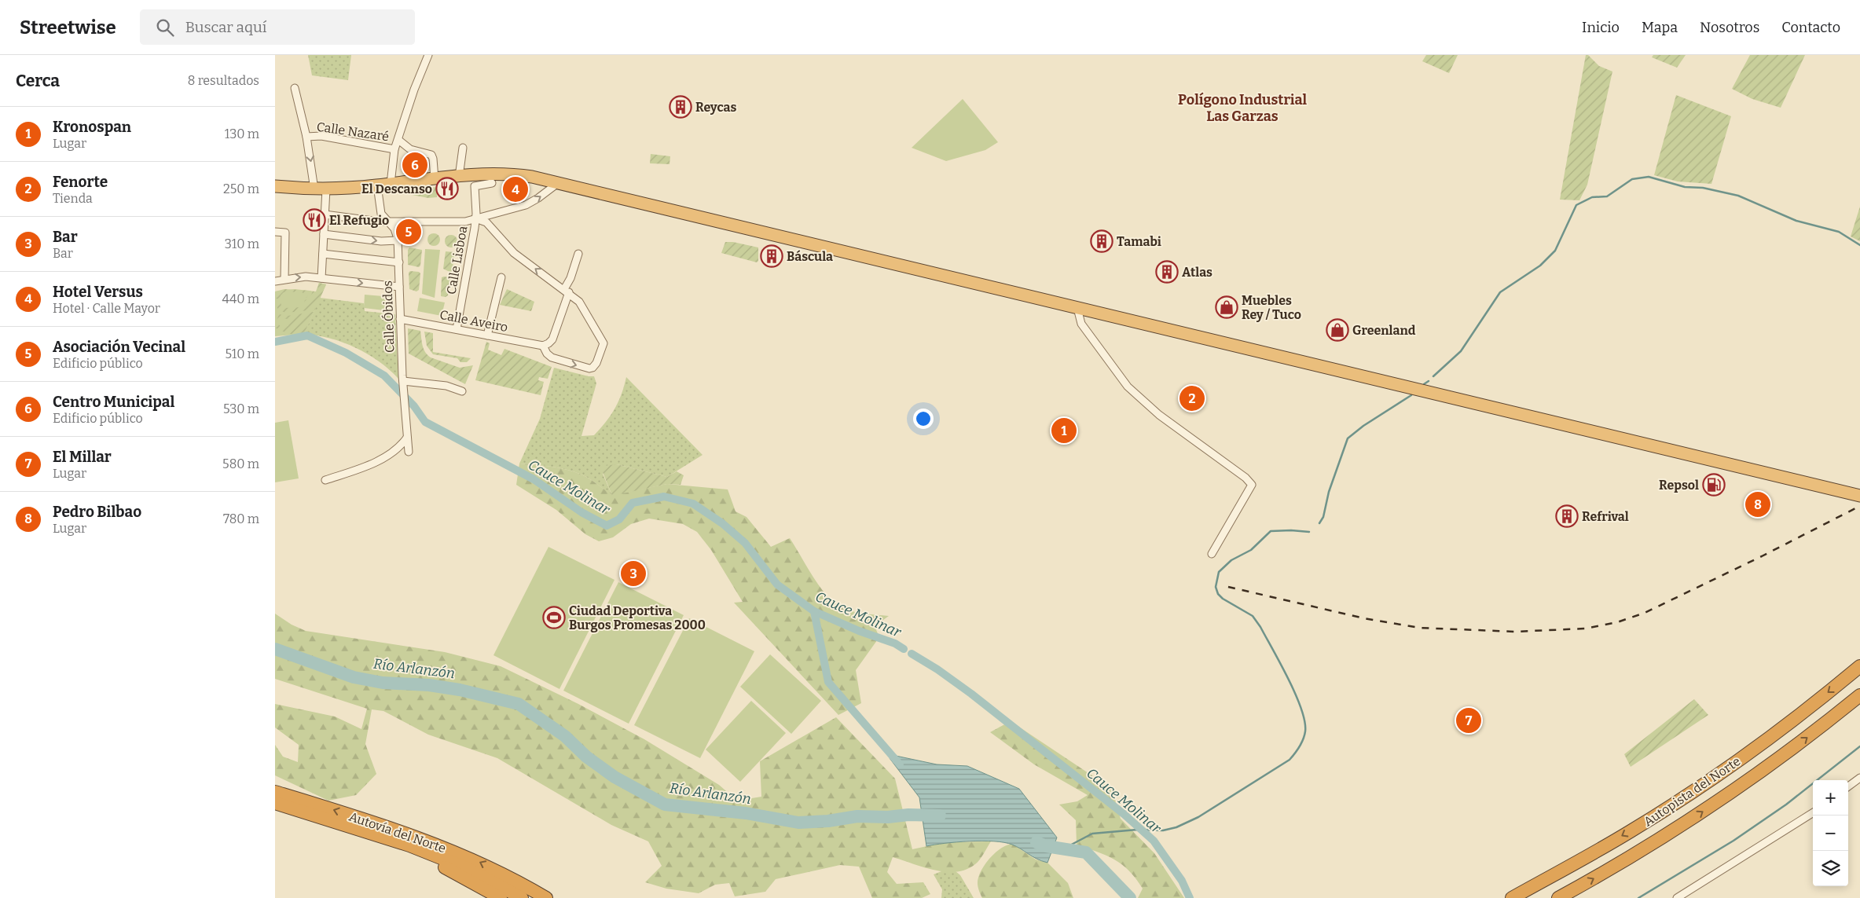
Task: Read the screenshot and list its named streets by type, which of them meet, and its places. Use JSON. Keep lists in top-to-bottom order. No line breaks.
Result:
{"streets":{"highway":["Autopista del Norte","Autovía del Norte"],"street":["Calle Nazaré","Calle Lisboa","Calle Óbidos","Calle Aveiro"]},"crossings":[["Calle Lisboa","Calle Aveiro"],["Calle Óbidos","Calle Aveiro"]],"districts":["Polígono Industrial Las Garzas"],"water":["Cauce Molinar","Río Arlanzón"],"places":{"building":["Reycas","Tamabi","Báscula","Atlas","Refrival"],"restaurant":["El Descanso","El Refugio"],"shop":["Muebles Rey / Tuco","Greenland"],"fuel station":["Repsol"],"sports":["Ciudad Deportiva Burgos Promesas 2000"]},"page":{"header":"Streetwise","search":"Buscar aquí","nav":["Inicio","Mapa","Nosotros","Contacto"],"heading":["Cerca","8 resultados"],"list":[{"mark":"1","name":"Kronospan","note":"Lugar","value":"130 m"},{"mark":"2","name":"Fenorte","note":"Tienda","value":"250 m"},{"mark":"3","name":"Bar","note":"Bar","value":"310 m"},{"mark":"4","name":"Hotel Versus","note":"Hotel · Calle Mayor","value":"440 m"},{"mark":"5","name":"Asociación Vecinal","note":"Edificio público","value":"510 m"},{"mark":"6","name":"Centro Municipal","note":"Edificio público","value":"530 m"},{"mark":"7","name":"El Millar","note":"Lugar","value":"580 m"},{"mark":"8","name":"Pedro Bilbao","note":"Lugar","value":"780 m"}],"pins":["6","4","5","2","1","8","3","7"],"map_buttons":["+","−"]}}
